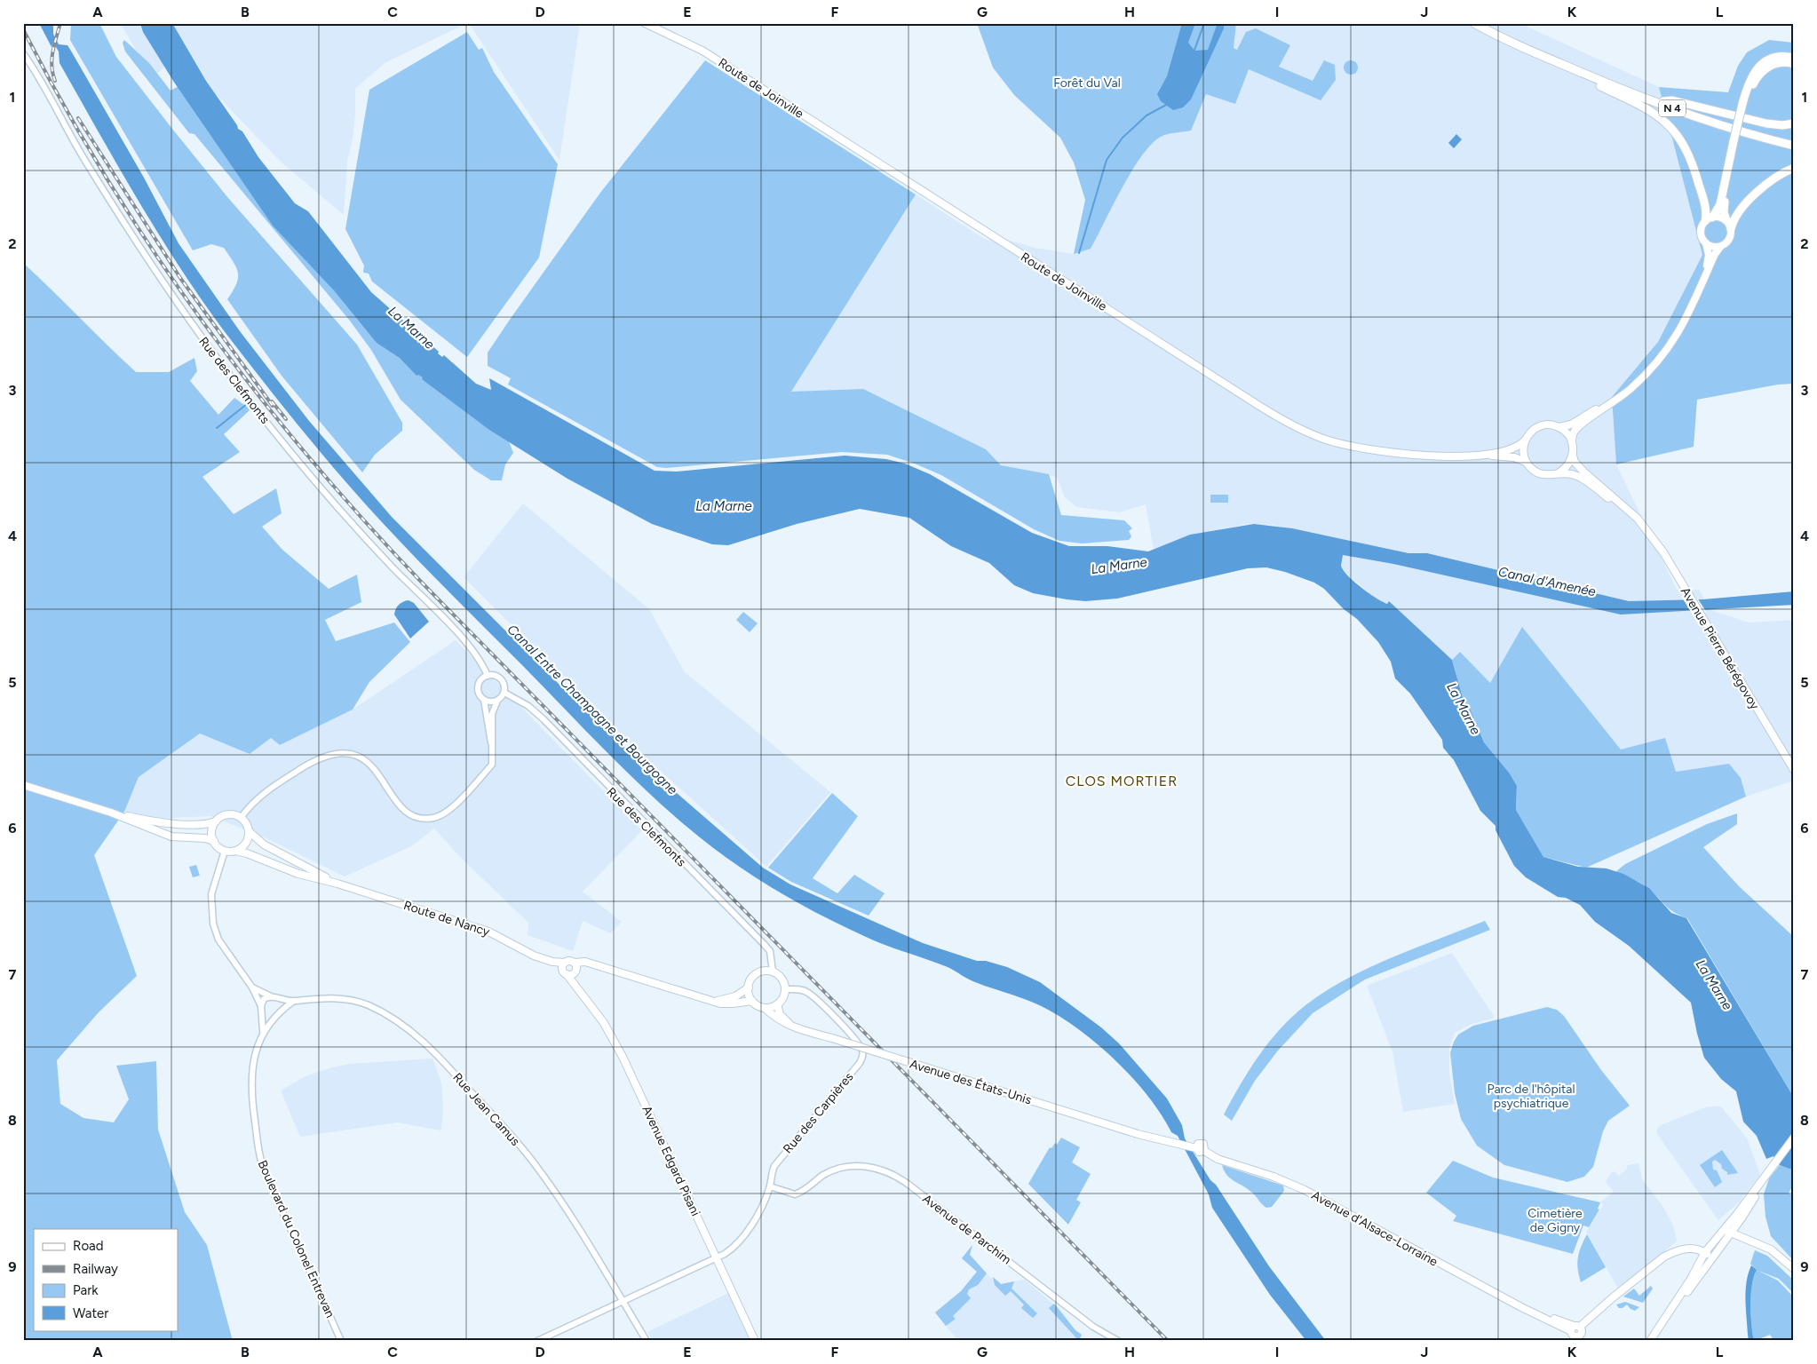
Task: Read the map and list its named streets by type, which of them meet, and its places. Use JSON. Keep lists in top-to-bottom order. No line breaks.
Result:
{"streets":{"highway":["N 4"],"main road":["Route de Joinville","Avenue Pierre Bérégovoy","Route de Nancy","Avenue des États-Unis","Avenue Edgard Pisani","Avenue d'Alsace-Lorraine"],"street":["Rue des Clefmonts","Rue Jean Camus","Rue des Carpières","Avenue de Parchim","Boulevard du Colonel Entrevan"]},"crossings":[["Rue des Clefmonts","Route de Nancy"],["Rue des Clefmonts","Avenue des États-Unis"],["Rue des Clefmonts","Rue des Carpières"],["Route de Nancy","Avenue des États-Unis"],["Route de Nancy","Rue des Carpières"],["Route de Nancy","Avenue Edgard Pisani"],["Route de Nancy","Boulevard du Colonel Entrevan"],["Avenue des États-Unis","Rue des Carpières"],["Avenue des États-Unis","Avenue d'Alsace-Lorraine"],["Rue Jean Camus","Rue des Carpières"],["Rue Jean Camus","Boulevard du Colonel Entrevan"],["Rue des Carpières","Avenue Edgard Pisani"],["Rue des Carpières","Avenue de Parchim"]],"districts":["CLOS MORTIER"],"water":["La Marne","Canal d'Amenée","Canal Entre Champagne et Bourgogne"],"parks":["Forêt du Val","Parc de l'hôpital psychiatrique","Cimetière de Gigny"],"legend":["Road","Railway","Park","Water"],"grid":{"columns":["A","B","C","D","E","F","G","H","I","J","K","L"],"rows":["1","2","3","4","5","6","7","8","9"]}}
